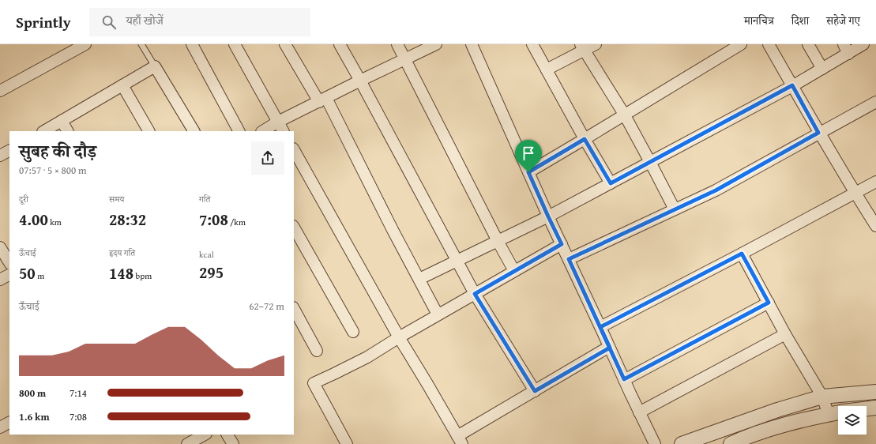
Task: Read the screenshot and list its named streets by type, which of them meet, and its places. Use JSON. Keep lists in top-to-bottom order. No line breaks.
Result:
{"page":{"header":"Sprintly","search":"यहाँ खोजें","nav":["मानचित्र","दिशा","सहेजे गए"],"heading":["सुबह की दौड़","07:57 · 5 × 800 m"],"stats":[["दूरी","4.00 km"],["समय","28:32"],["गति","7:08 /km"],["ऊँचाई","50 m"],["हृदय गति","148 bpm"],["kcal","295"]],"chart":["ऊँचाई","62–72 m"],"list":[{"name":"800 m","note":"7:14"},{"name":"1.6 km","note":"7:08"}]}}
